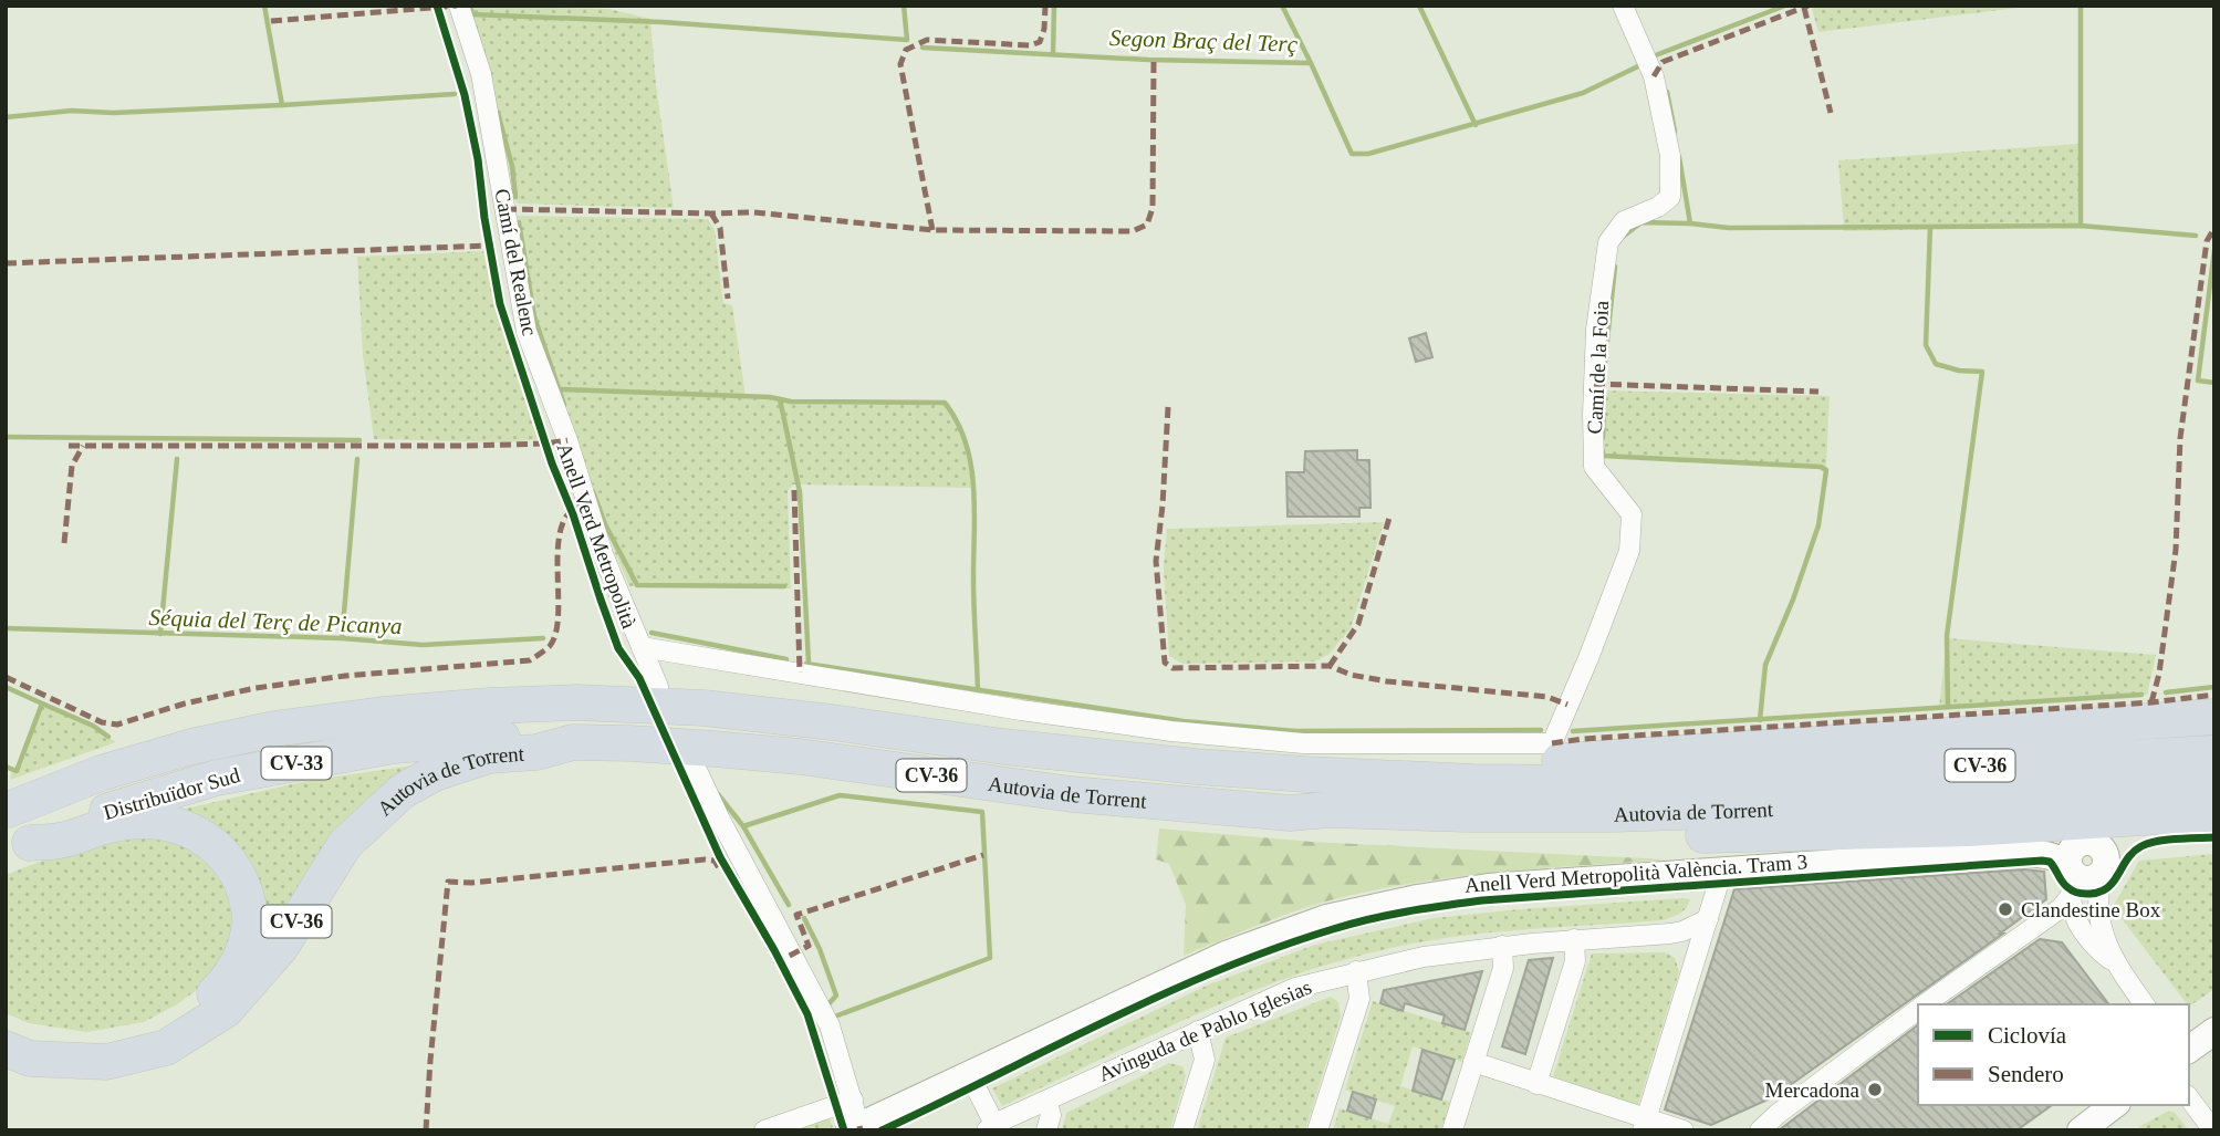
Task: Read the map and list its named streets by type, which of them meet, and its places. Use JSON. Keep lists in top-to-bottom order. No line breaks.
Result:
{"streets":{"highway":["CV-33","CV-36","Autovia de Torrent","Distribuïdor Sud"],"street":["Camí del Realenc","Camí de la Foia","Avinguda de Pablo Iglesias"],"cycle path":["Anell Verd Metropolità","Anell Verd Metropolità València. Tram 3"]},"crossings":[["Camí del Realenc","Camí de la Foia"],["CV-36","Autovia de Torrent"],["CV-36","Distribuïdor Sud"],["Autovia de Torrent","Distribuïdor Sud"]],"water":["Segon Braç del Terç","Séquia del Terç de Picanya"],"places":["Clandestine Box","Mercadona"],"legend":["Ciclovía","Sendero"]}
